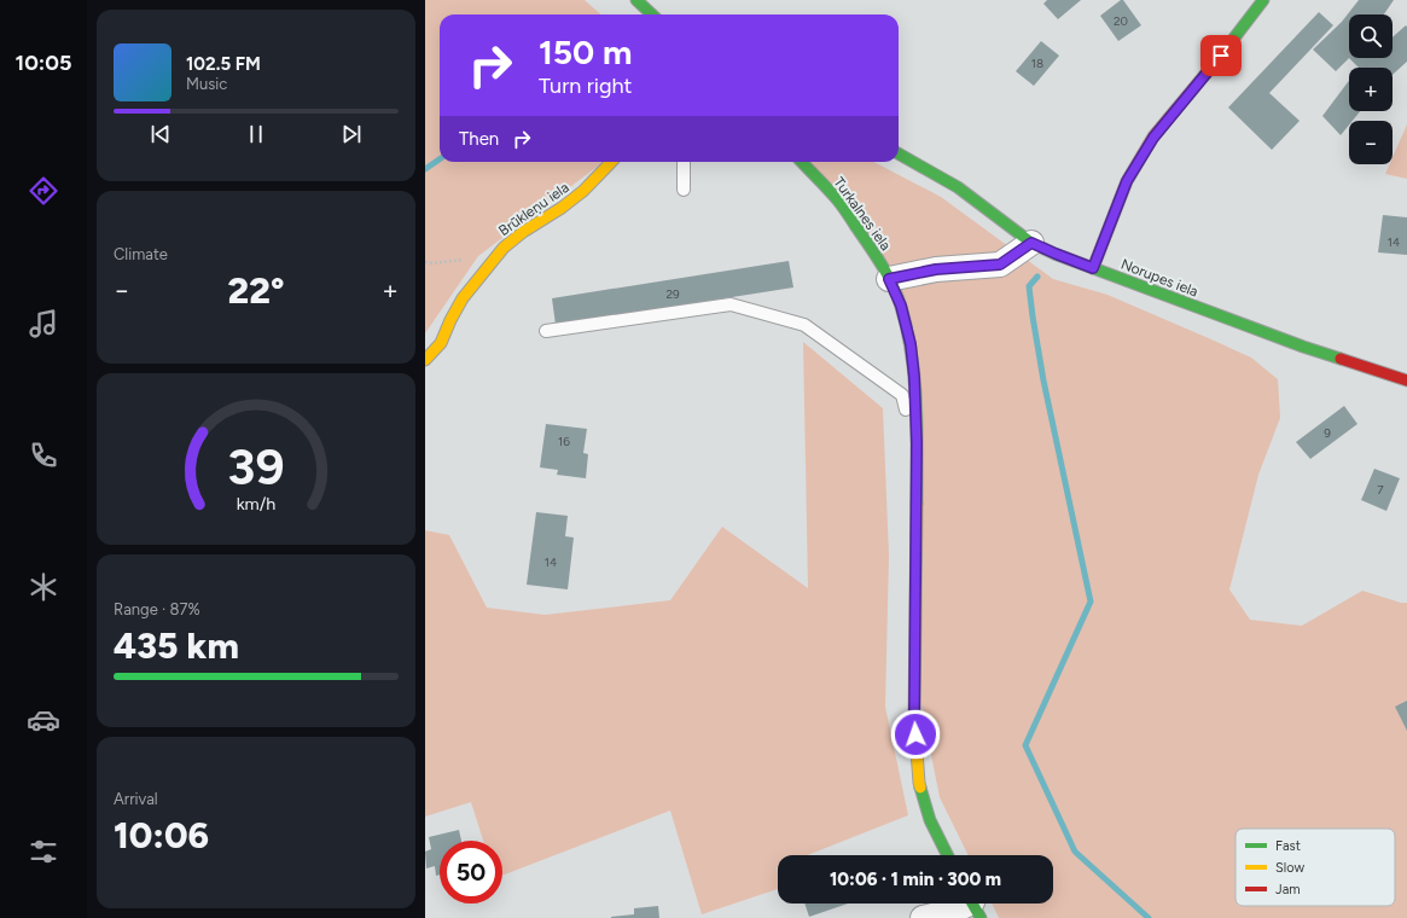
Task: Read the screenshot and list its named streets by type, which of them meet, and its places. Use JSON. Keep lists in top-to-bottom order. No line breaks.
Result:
{"streets":{"street":["Brūkleņu iela","Turkalnes iela","Norupes iela"]},"house_numbers":["20","18","14","29","9","16","7","14"],"legend":["Fast","Slow","Jam"],"page":{"tabs":"10:05","map_buttons":["+","−"],"turn":["150 m","Turn right"],"song":["102.5 FM","Music"],"then":"Then","tile":["Climate",["Range · 87%","435 km"],["Arrival","10:06"]],"heat":["−","22°","+"],"limit":"50","trip":"10:06 · 1 min · 300 m","gauge":["39","km/h"]}}
